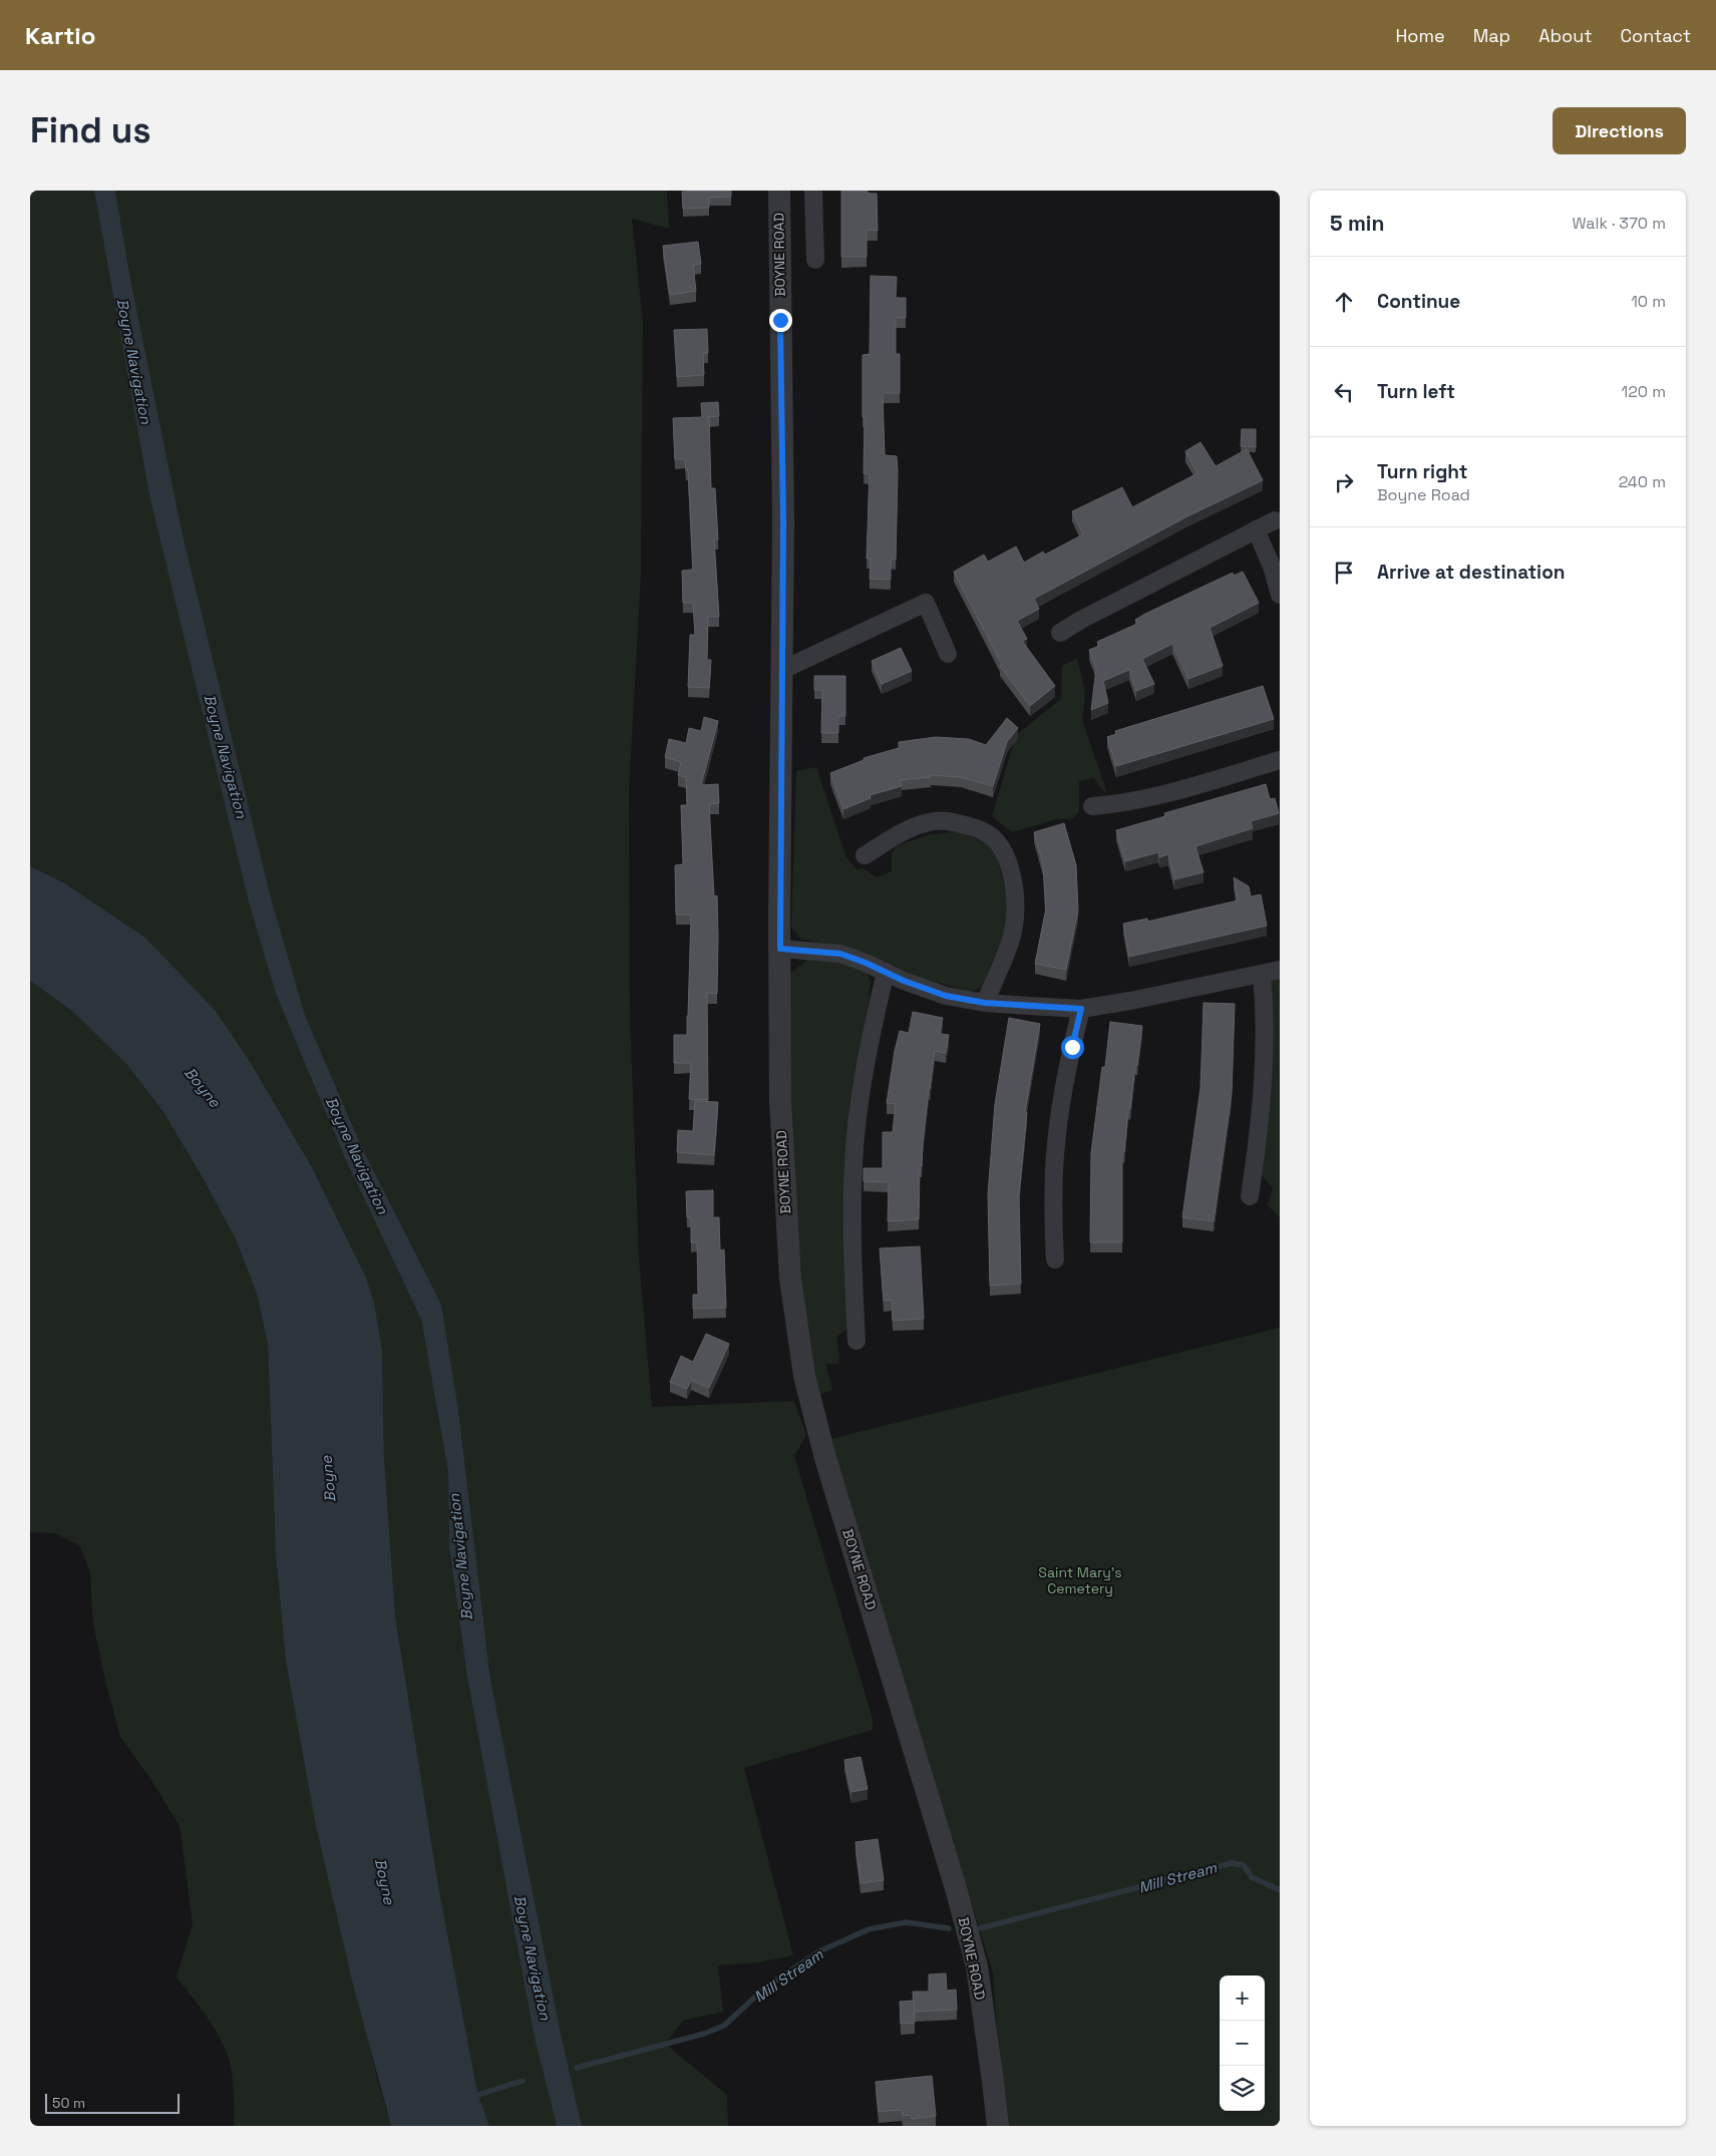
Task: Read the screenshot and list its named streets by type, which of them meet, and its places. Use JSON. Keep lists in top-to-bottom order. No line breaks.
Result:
{"streets":{"street":["BOYNE ROAD"]},"water":["Boyne Navigation","Boyne","Mill Stream"],"parks":["Saint Mary's Cemetery"],"scale_bar":"50 m","page":{"header":"Kartio","nav":["Home","Map","About","Contact"],"buttons":"Directions","title":"Find us","heading":["5 min","Walk · 370 m"],"list":[["Continue","10 m"],["Turn left","120 m"],["Turn right","Boyne Road","240 m"],"Arrive at destination"],"map_buttons":["+","−"],"scale":"50 m"}}
